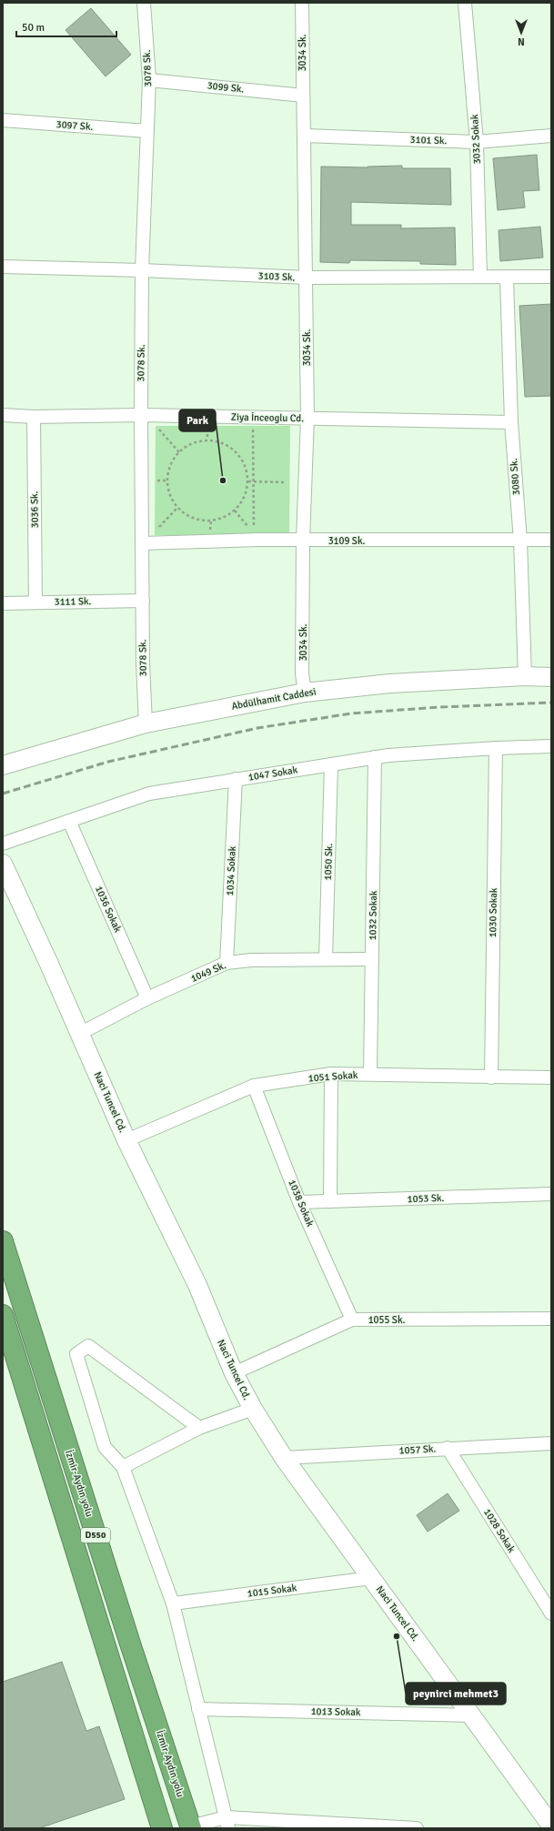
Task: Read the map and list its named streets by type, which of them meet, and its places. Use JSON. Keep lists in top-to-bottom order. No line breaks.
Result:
{"streets":{"highway":["İzmir-Aydın yolu","D550"],"main road":["Abdülhamit Caddesi","Naci Tuncel Cd."],"street":["3034 Sk.","3078 Sk.","3099 Sk.","3097 Sk.","3032 Sokak","3101 Sk.","3103 Sk.","Ziya İnceoglu Cd.","3080 Sk.","3036 Sk.","3109 Sk.","3111 Sk.","1047 Sokak","1050 Sk.","1034 Sokak","1036 Sokak","1030 Sokak","1032 Sokak","1049 Sk.","1051 Sokak","1053 Sk.","1038 Sokak","1055 Sk.","1057 Sk.","1028 Sokak","1015 Sokak","1013 Sokak"]},"crossings":[["3034 Sk.","3099 Sk."],["3034 Sk.","3101 Sk."],["3034 Sk.","3103 Sk."],["3034 Sk.","Ziya İnceoglu Cd."],["3034 Sk.","3109 Sk."],["3034 Sk.","Abdülhamit Caddesi"],["3078 Sk.","3099 Sk."],["3078 Sk.","3097 Sk."],["3078 Sk.","3103 Sk."],["3078 Sk.","Ziya İnceoglu Cd."],["3078 Sk.","3109 Sk."],["3078 Sk.","3111 Sk."],["3078 Sk.","Abdülhamit Caddesi"],["3032 Sokak","3101 Sk."],["3032 Sokak","3103 Sk."],["3103 Sk.","3080 Sk."],["Ziya İnceoglu Cd.","3080 Sk."],["Ziya İnceoglu Cd.","3036 Sk."],["3080 Sk.","3109 Sk."],["3080 Sk.","Abdülhamit Caddesi"],["3036 Sk.","3111 Sk."],["1047 Sokak","1050 Sk."],["1047 Sokak","1034 Sokak"],["1047 Sokak","1036 Sokak"],["1047 Sokak","1030 Sokak"],["1047 Sokak","1032 Sokak"],["1050 Sk.","1049 Sk."],["1034 Sokak","1049 Sk."],["1036 Sokak","1049 Sk."],["1030 Sokak","1051 Sokak"],["1032 Sokak","1049 Sk."],["1032 Sokak","1051 Sokak"],["1049 Sk.","Naci Tuncel Cd."],["1051 Sokak","Naci Tuncel Cd."],["1051 Sokak","1038 Sokak"],["Naci Tuncel Cd.","1055 Sk."],["Naci Tuncel Cd.","1057 Sk."],["Naci Tuncel Cd.","1015 Sokak"],["Naci Tuncel Cd.","1013 Sokak"],["1053 Sk.","1038 Sokak"],["1038 Sokak","1055 Sk."],["1057 Sk.","1028 Sokak"]],"places":["Park","peynirci mehmet3"],"scale_bar":"50 m","north":"bottom"}
